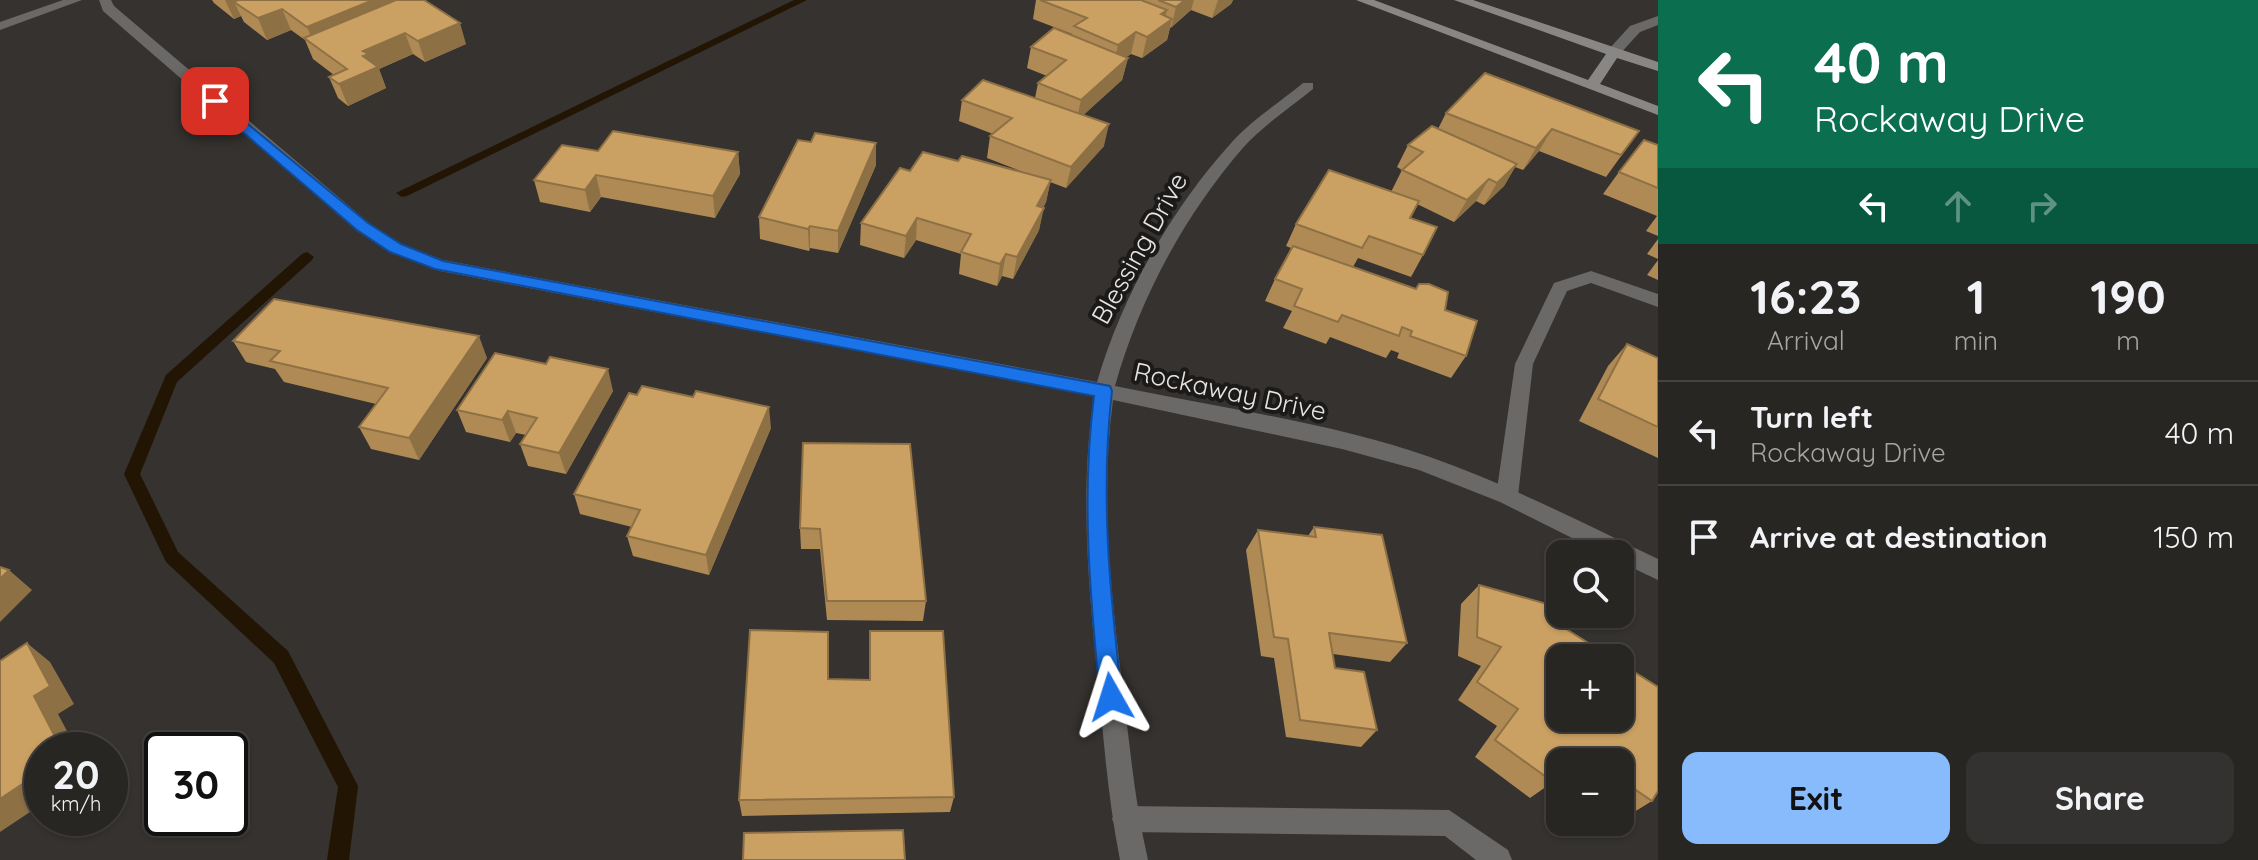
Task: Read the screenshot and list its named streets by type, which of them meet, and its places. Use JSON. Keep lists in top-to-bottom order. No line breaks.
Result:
{"streets":{"street":["Blessing Drive","Rockaway Drive"]},"crossings":[["Blessing Drive","Rockaway Drive"]],"page":{"turn":["40 m","Rockaway Drive"],"eta":["16:23","Arrival","1","min","190","m"],"list":[{"name":"Turn left","note":"Rockaway Drive","value":"40 m"},{"name":"Arrive at destination","value":"150 m"}],"map_buttons":["+","−"],"speed":"20 km/h","limit":"30","buttons":["Exit","Share"]}}
